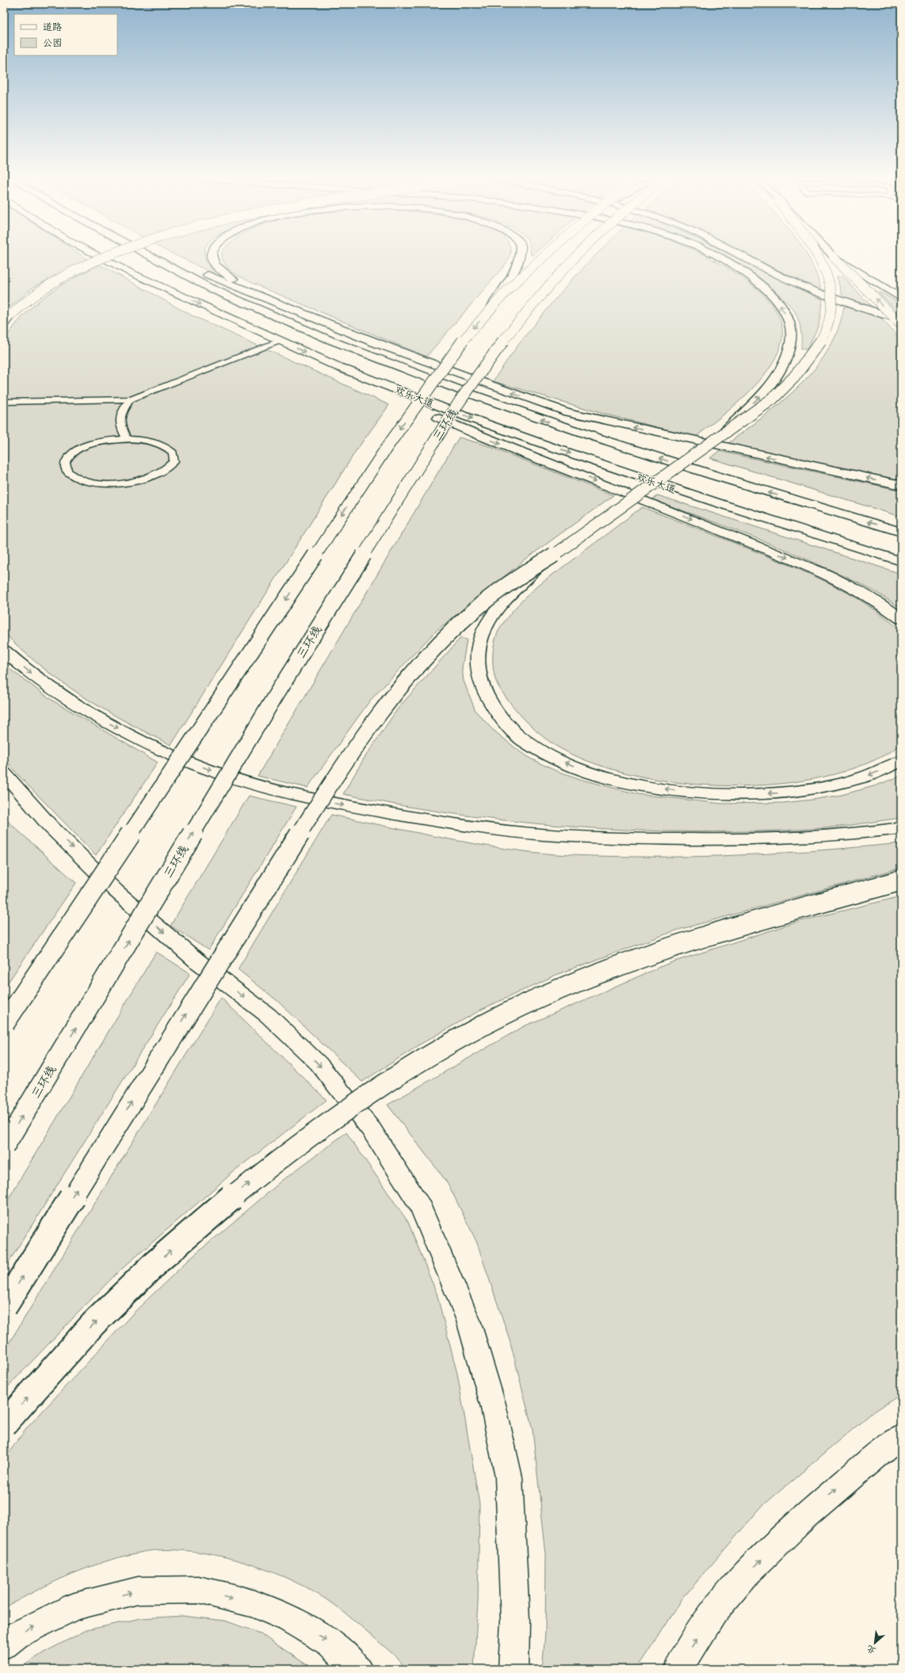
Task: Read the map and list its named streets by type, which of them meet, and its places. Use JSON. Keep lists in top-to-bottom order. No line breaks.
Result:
{"streets":{"main road":["欢乐大道","三环线"]},"legend":["道路","公园"],"north":"bottom left"}
